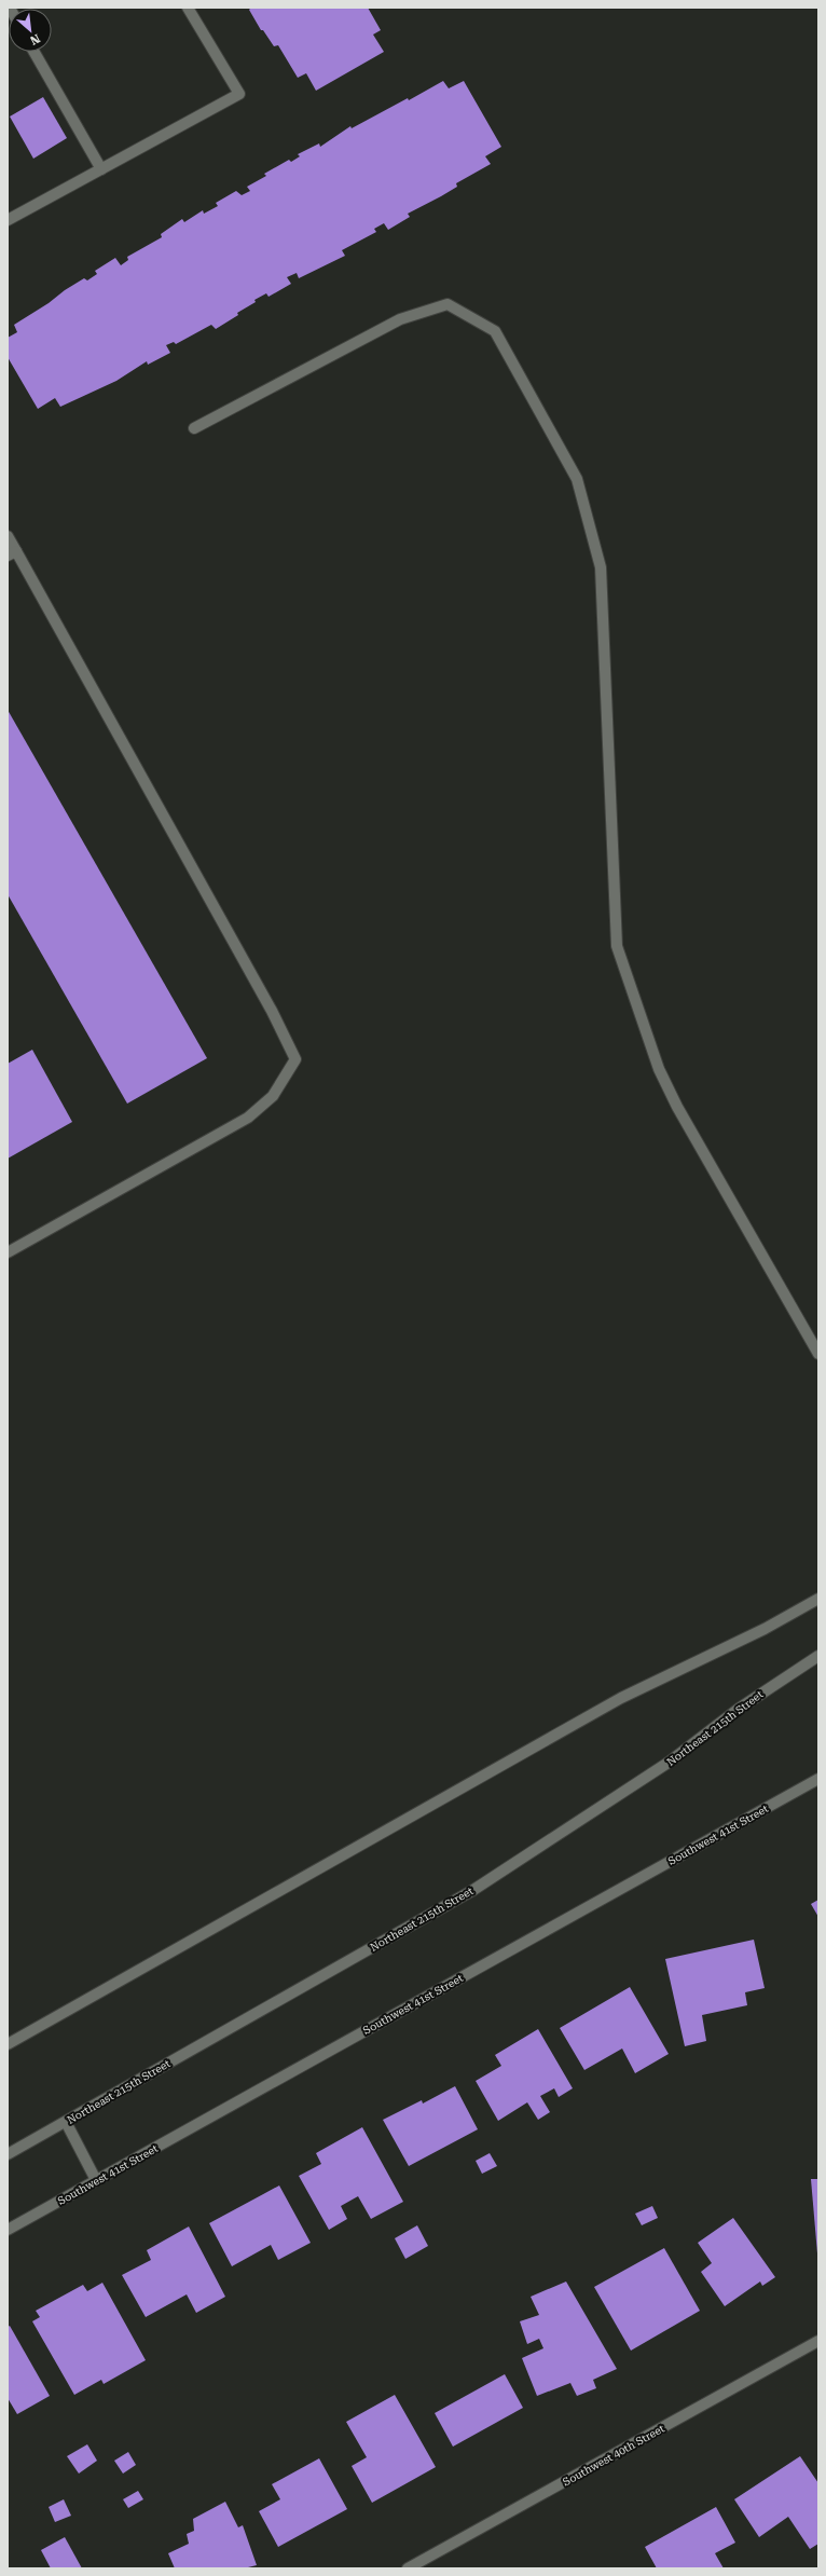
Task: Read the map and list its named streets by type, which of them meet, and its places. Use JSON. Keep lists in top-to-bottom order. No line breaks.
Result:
{"streets":{"street":["Northeast 215th Street","Southwest 41st Street","Southwest 40th Street"]},"north":"bottom right"}
